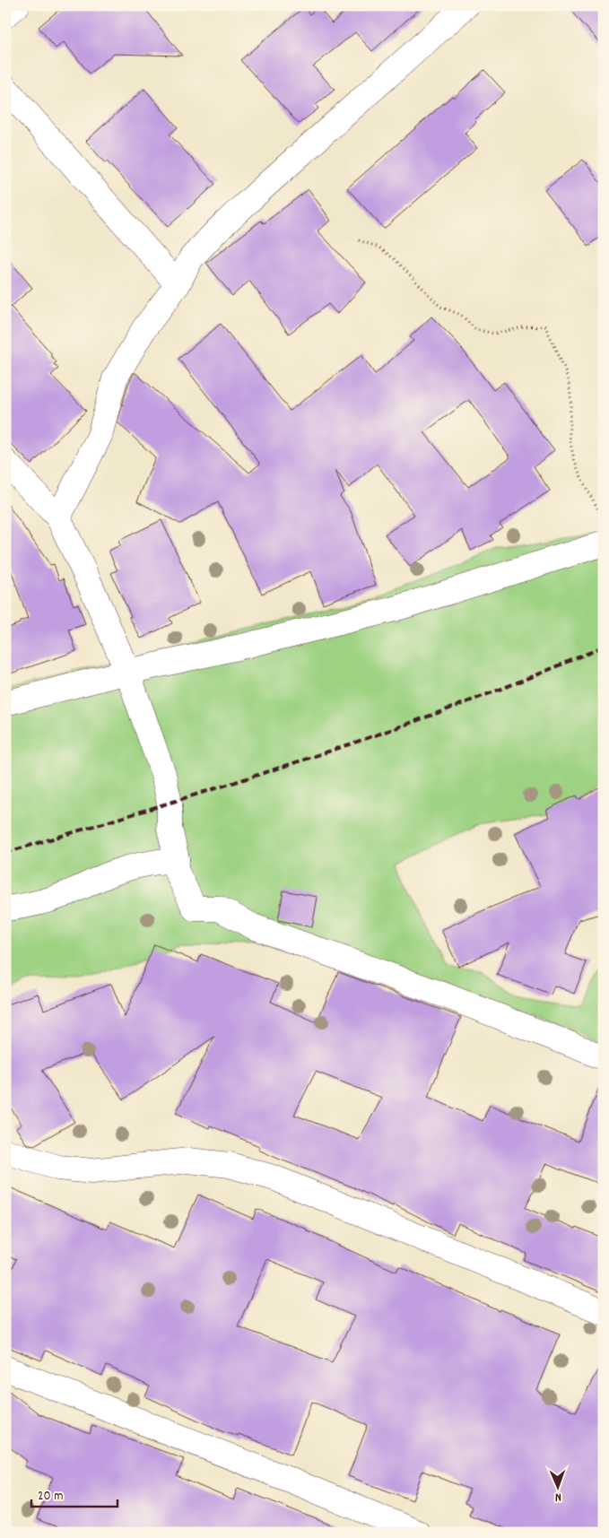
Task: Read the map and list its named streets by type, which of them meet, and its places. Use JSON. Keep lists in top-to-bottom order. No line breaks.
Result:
{"scale_bar":"20 m","north":"bottom"}
